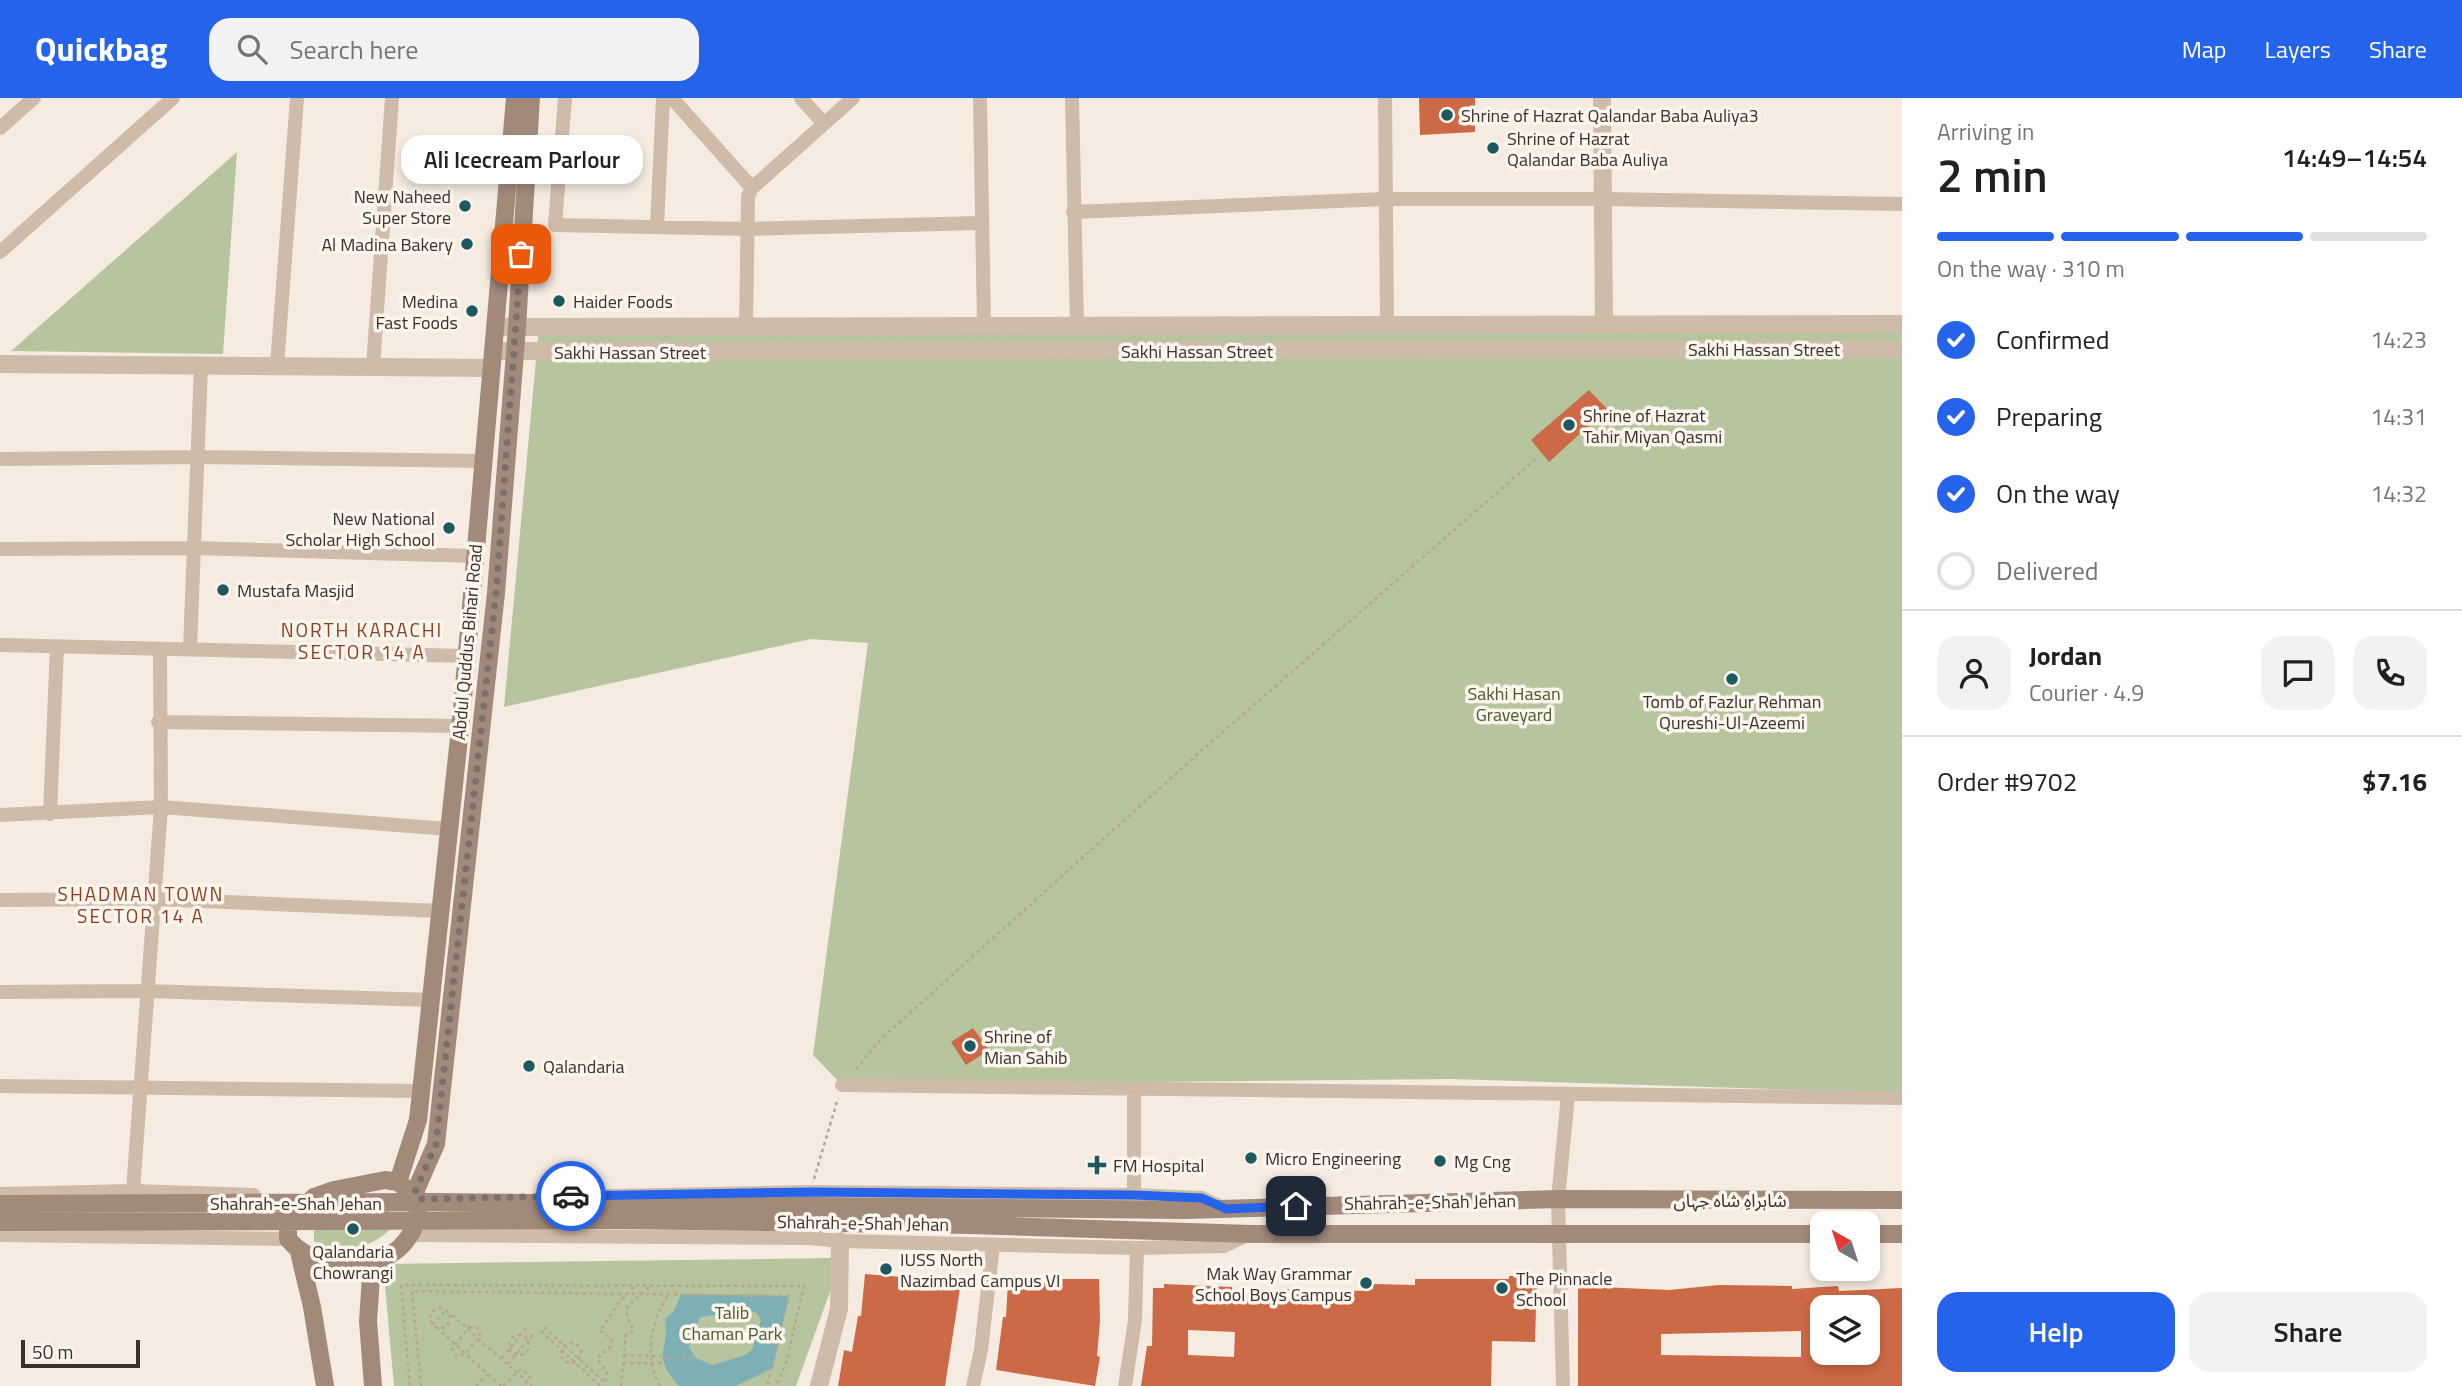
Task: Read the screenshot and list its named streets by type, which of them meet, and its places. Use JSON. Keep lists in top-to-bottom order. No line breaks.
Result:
{"streets":{"main road":["Abdul Quddus Bihari Road","شاہراہِ شاہ جہاں","Shahrah-e-Shah Jehan"],"street":["Sakhi Hassan Street"]},"crossings":[["Sakhi Hassan Street","Abdul Quddus Bihari Road"],["شاہراہِ شاہ جہاں","Shahrah-e-Shah Jehan"]],"districts":["NORTH KARACHI SECTOR 14 A","SHADMAN TOWN SECTOR 14 A"],"parks":["Sakhi Hasan Graveyard","Talib Chaman Park"],"places":{"other":["Shrine of Hazrat Qalandar Baba Auliya3","Shrine of Hazrat Qalandar Baba Auliya","New Naheed Super Store","Al Madina Bakery","Ali Icecream Parlour","Haider Foods","Medina Fast Foods","Shrine of Hazrat Tahir Miyan Qasmi","New National Scholar High School","Mustafa Masjid","Tomb of Fazlur Rehman Qureshi-Ul-Azeemi","Shrine of Mian Sahib","Qalandaria","Micro Engineering","Mg Cng","Qalandaria Chowrangi","IUSS North Nazimbad Campus VI","Mak Way Grammar School Boys Campus","The Pinnacle School"],"health":["FM Hospital"]},"scale_bar":"50 m","north":"top left","page":{"header":"Quickbag","search":"Search here","nav":["Map","Layers","Share"],"heading":["2 min","Arriving in","14:49–14:54"],"panel":["Jordan","Courier · 4.9","Order #9702","$7.16"],"bubble":"Ali Icecream Parlour","bar":"On the way · 310 m","list":[["Confirmed","14:23"],["Preparing","14:31"],["On the way","14:32"],"Delivered"],"buttons":["Help","Share"],"scale":"50 m"}}
